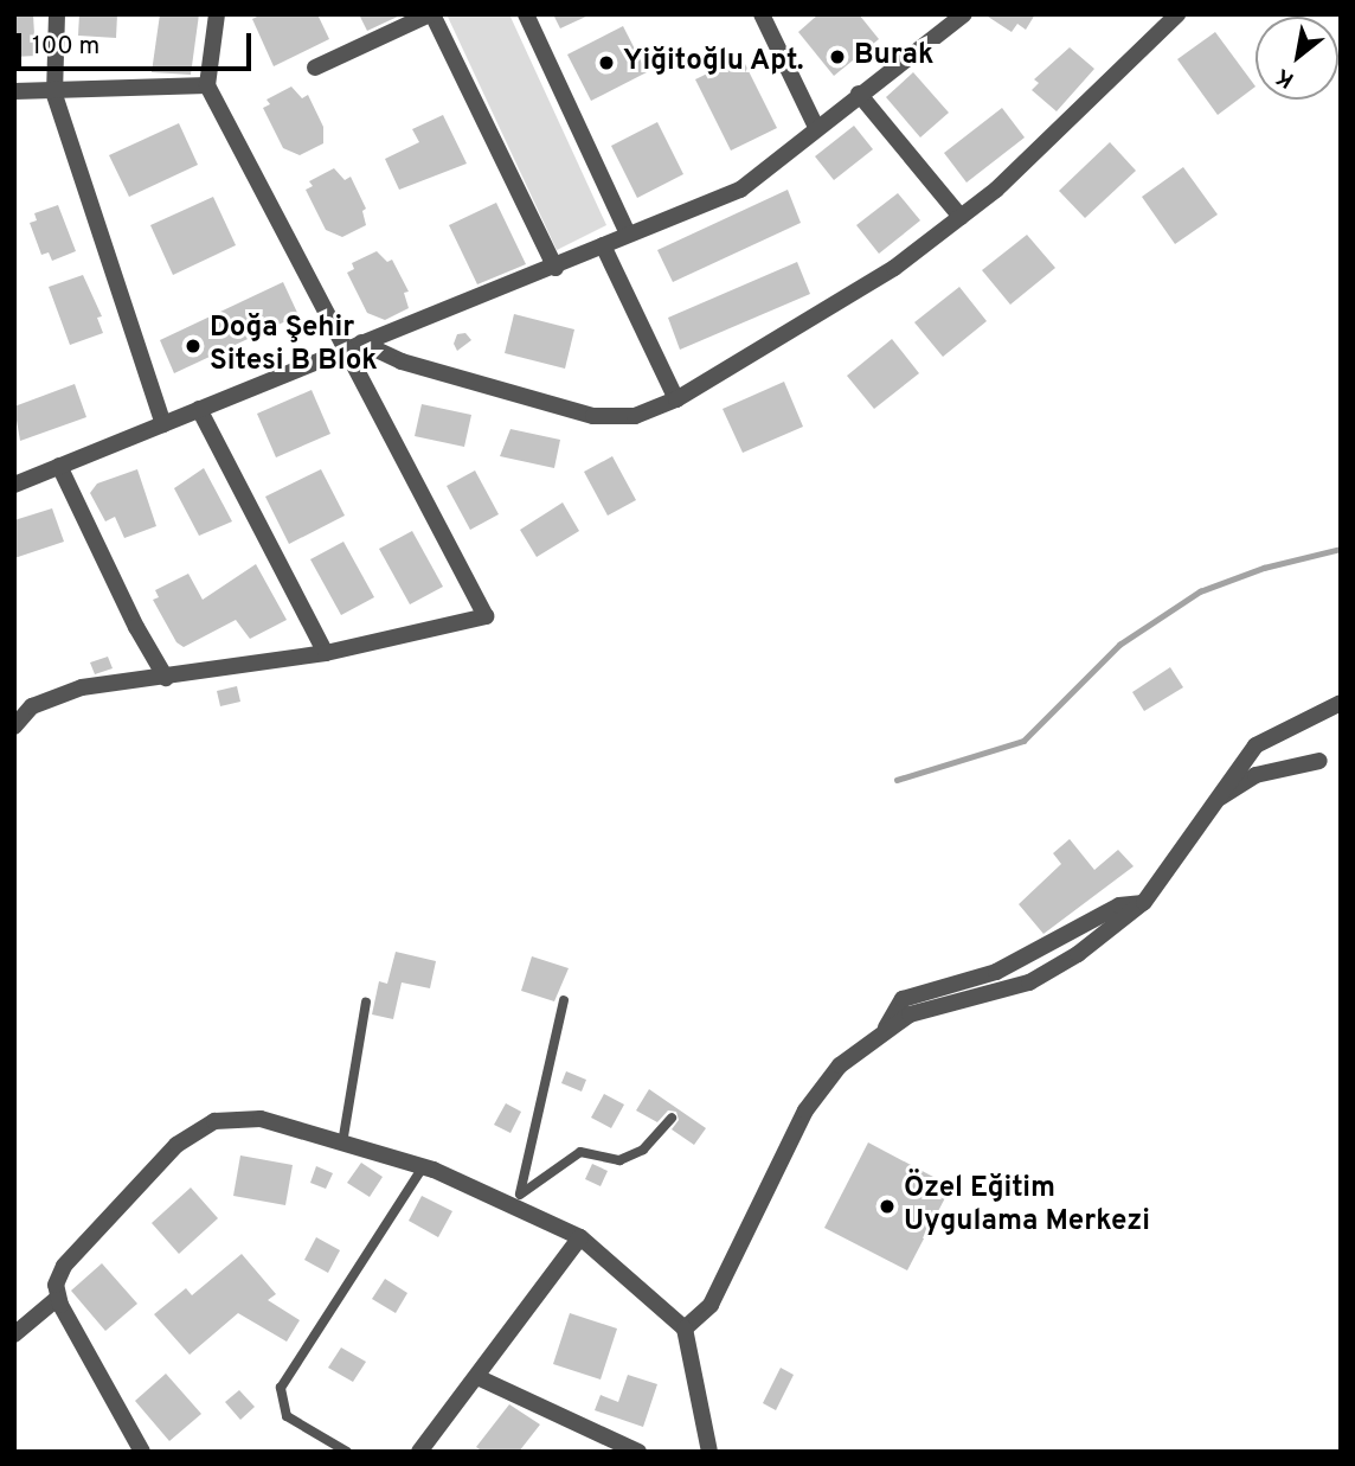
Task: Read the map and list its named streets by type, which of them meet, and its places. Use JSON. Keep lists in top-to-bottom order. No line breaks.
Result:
{"places":["Burak","Yiğitoğlu Apt.","Doğa Şehir Sitesi B Blok","Özel Eğitim Uygulama Merkezi"],"scale_bar":"100 m","north":"bottom left"}
